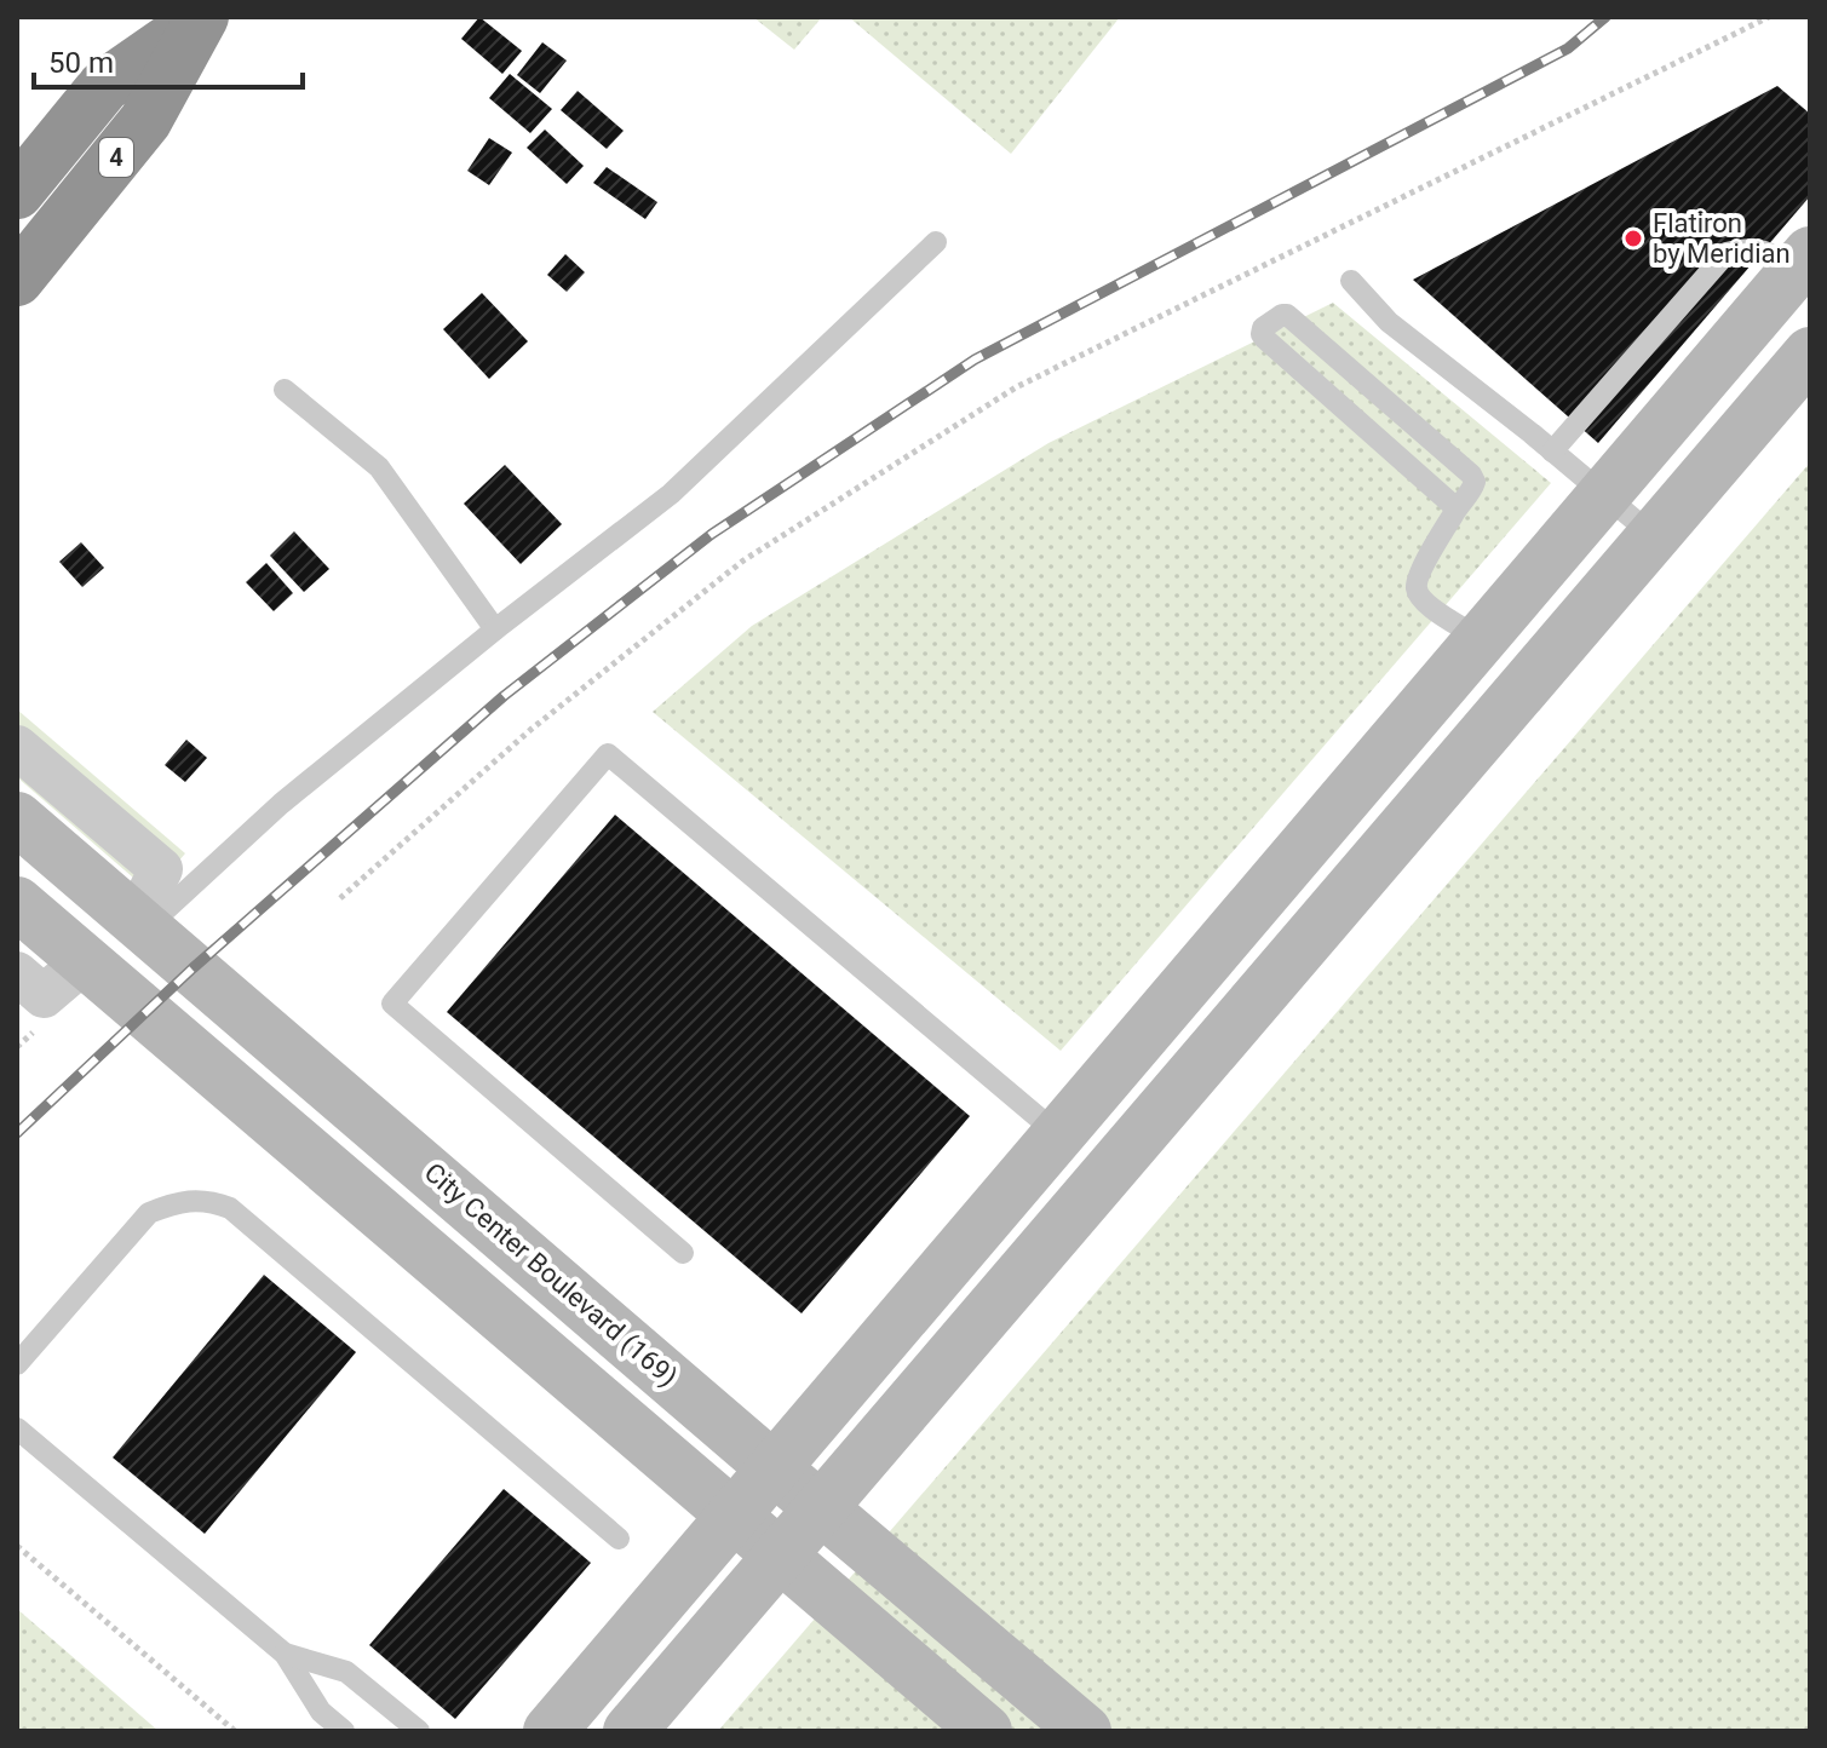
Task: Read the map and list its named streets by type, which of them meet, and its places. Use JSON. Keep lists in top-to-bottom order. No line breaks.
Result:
{"streets":{"highway":["4"],"street":["City Center Boulevard (169)"]},"places":["Flatiron by Meridian"],"scale_bar":"50 m"}
